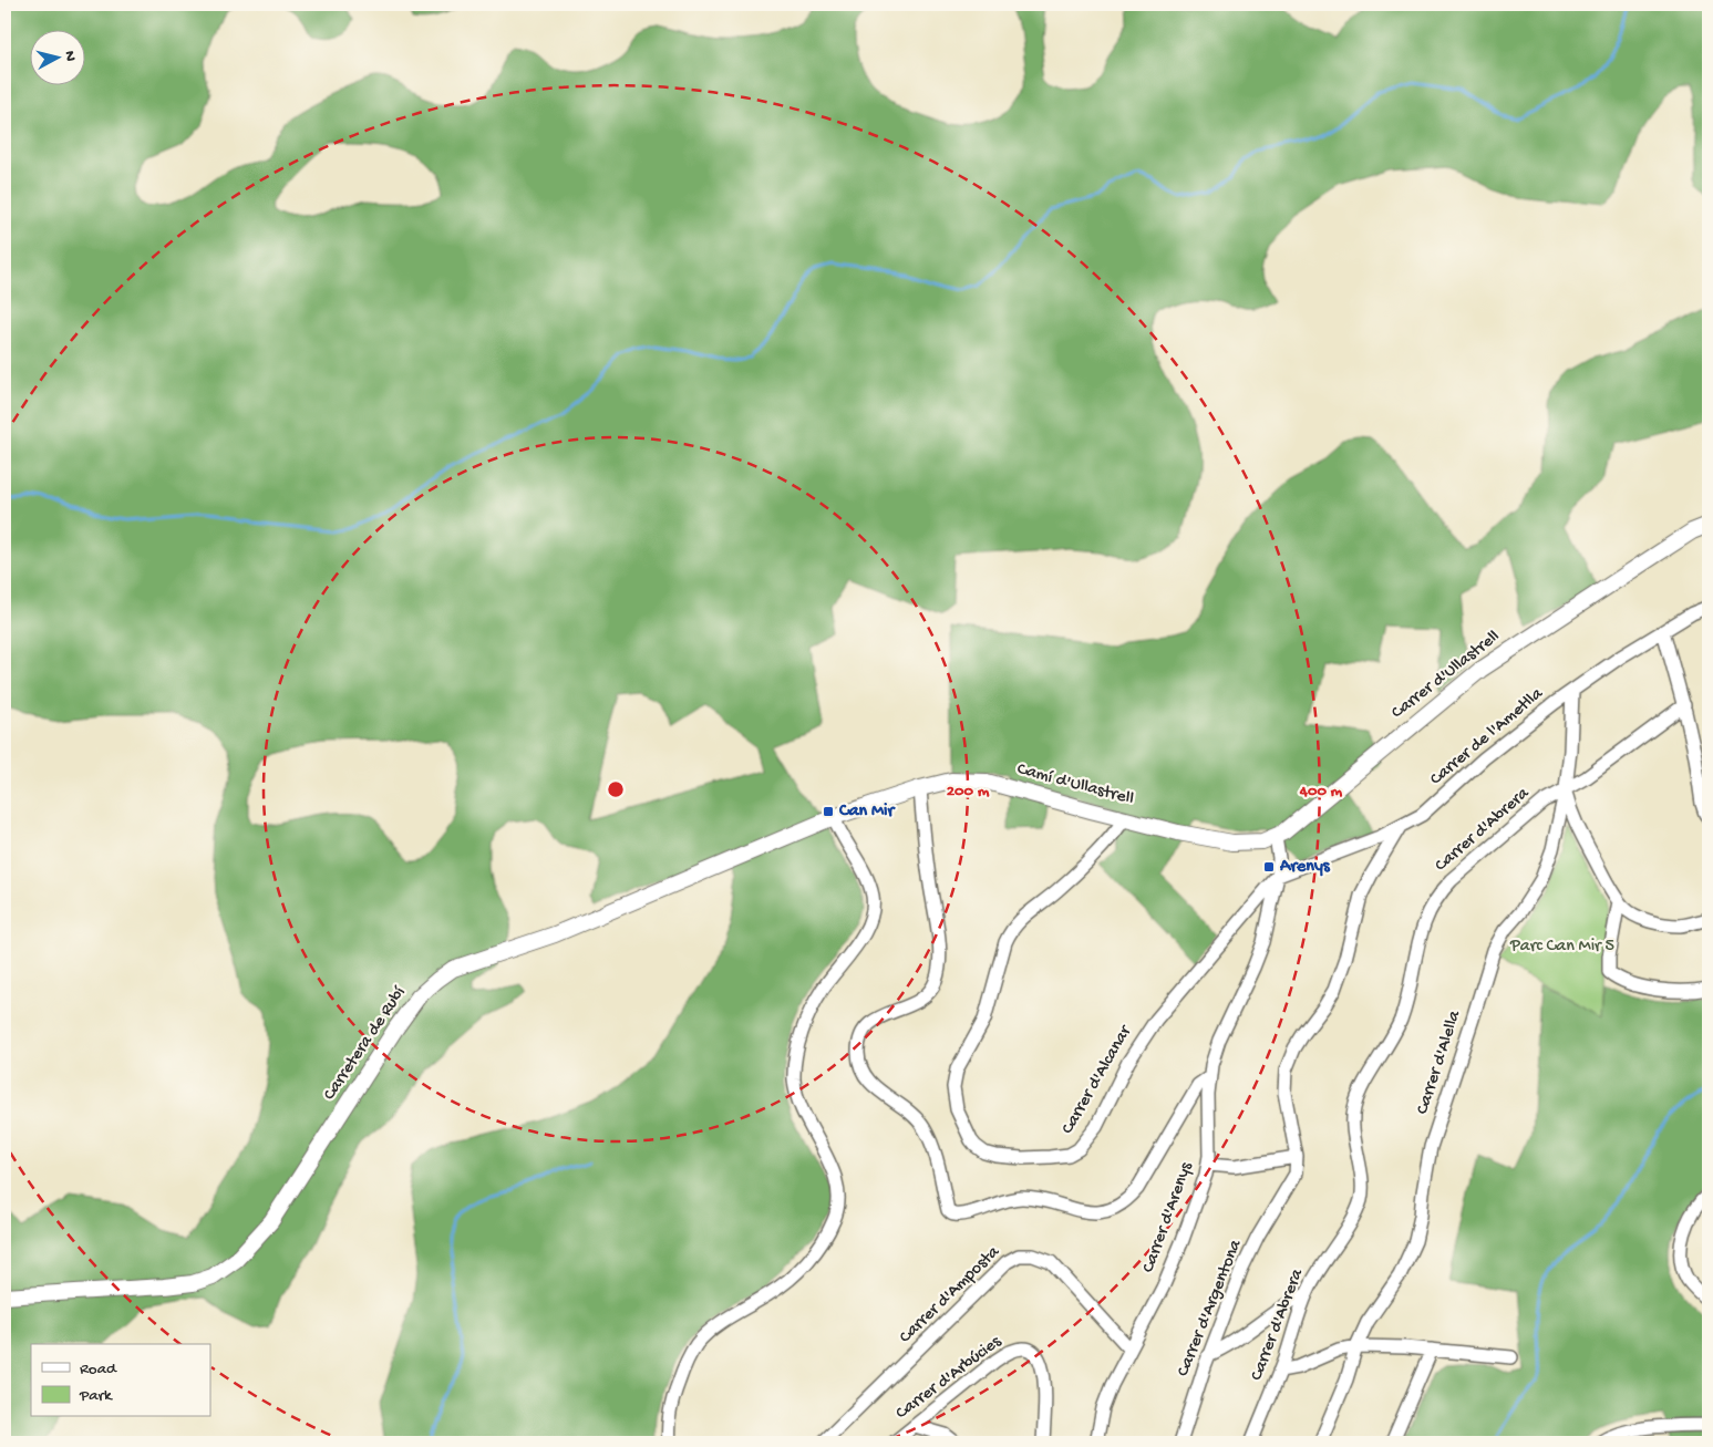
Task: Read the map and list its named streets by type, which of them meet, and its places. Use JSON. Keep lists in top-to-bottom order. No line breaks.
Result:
{"streets":{"street":["Carrer d'Ullastrell","Carrer de l'Ametlla","Camí d'Ullastrell","Carrer d'Abrera","Carretera de Rubí","Carrer d'Alella","Carrer d'Alcanar","Carrer d'Arenys","Carrer d'Amposta","Carrer d'Argentona","Carrer d'Arbúcies"]},"crossings":[["Carrer d'Ullastrell","Camí d'Ullastrell"],["Carrer d'Ullastrell","Carrer d'Arenys"],["Carrer de l'Ametlla","Carrer d'Alella"],["Carrer de l'Ametlla","Carrer d'Alcanar"],["Carrer de l'Ametlla","Carrer d'Arenys"],["Carrer de l'Ametlla","Carrer d'Argentona"],["Camí d'Ullastrell","Carretera de Rubí"],["Camí d'Ullastrell","Carrer d'Alcanar"],["Camí d'Ullastrell","Carrer d'Arenys"],["Carrer d'Abrera","Carrer d'Alella"],["Carrer d'Alcanar","Carrer d'Arenys"],["Carrer d'Arenys","Carrer d'Amposta"]],"parks":["Parc Can Mir 5"],"places":{"transit":["Can Mir","Arenys"]},"legend":["Road","Park"],"north":"right","rings":["200 m","400 m"]}
